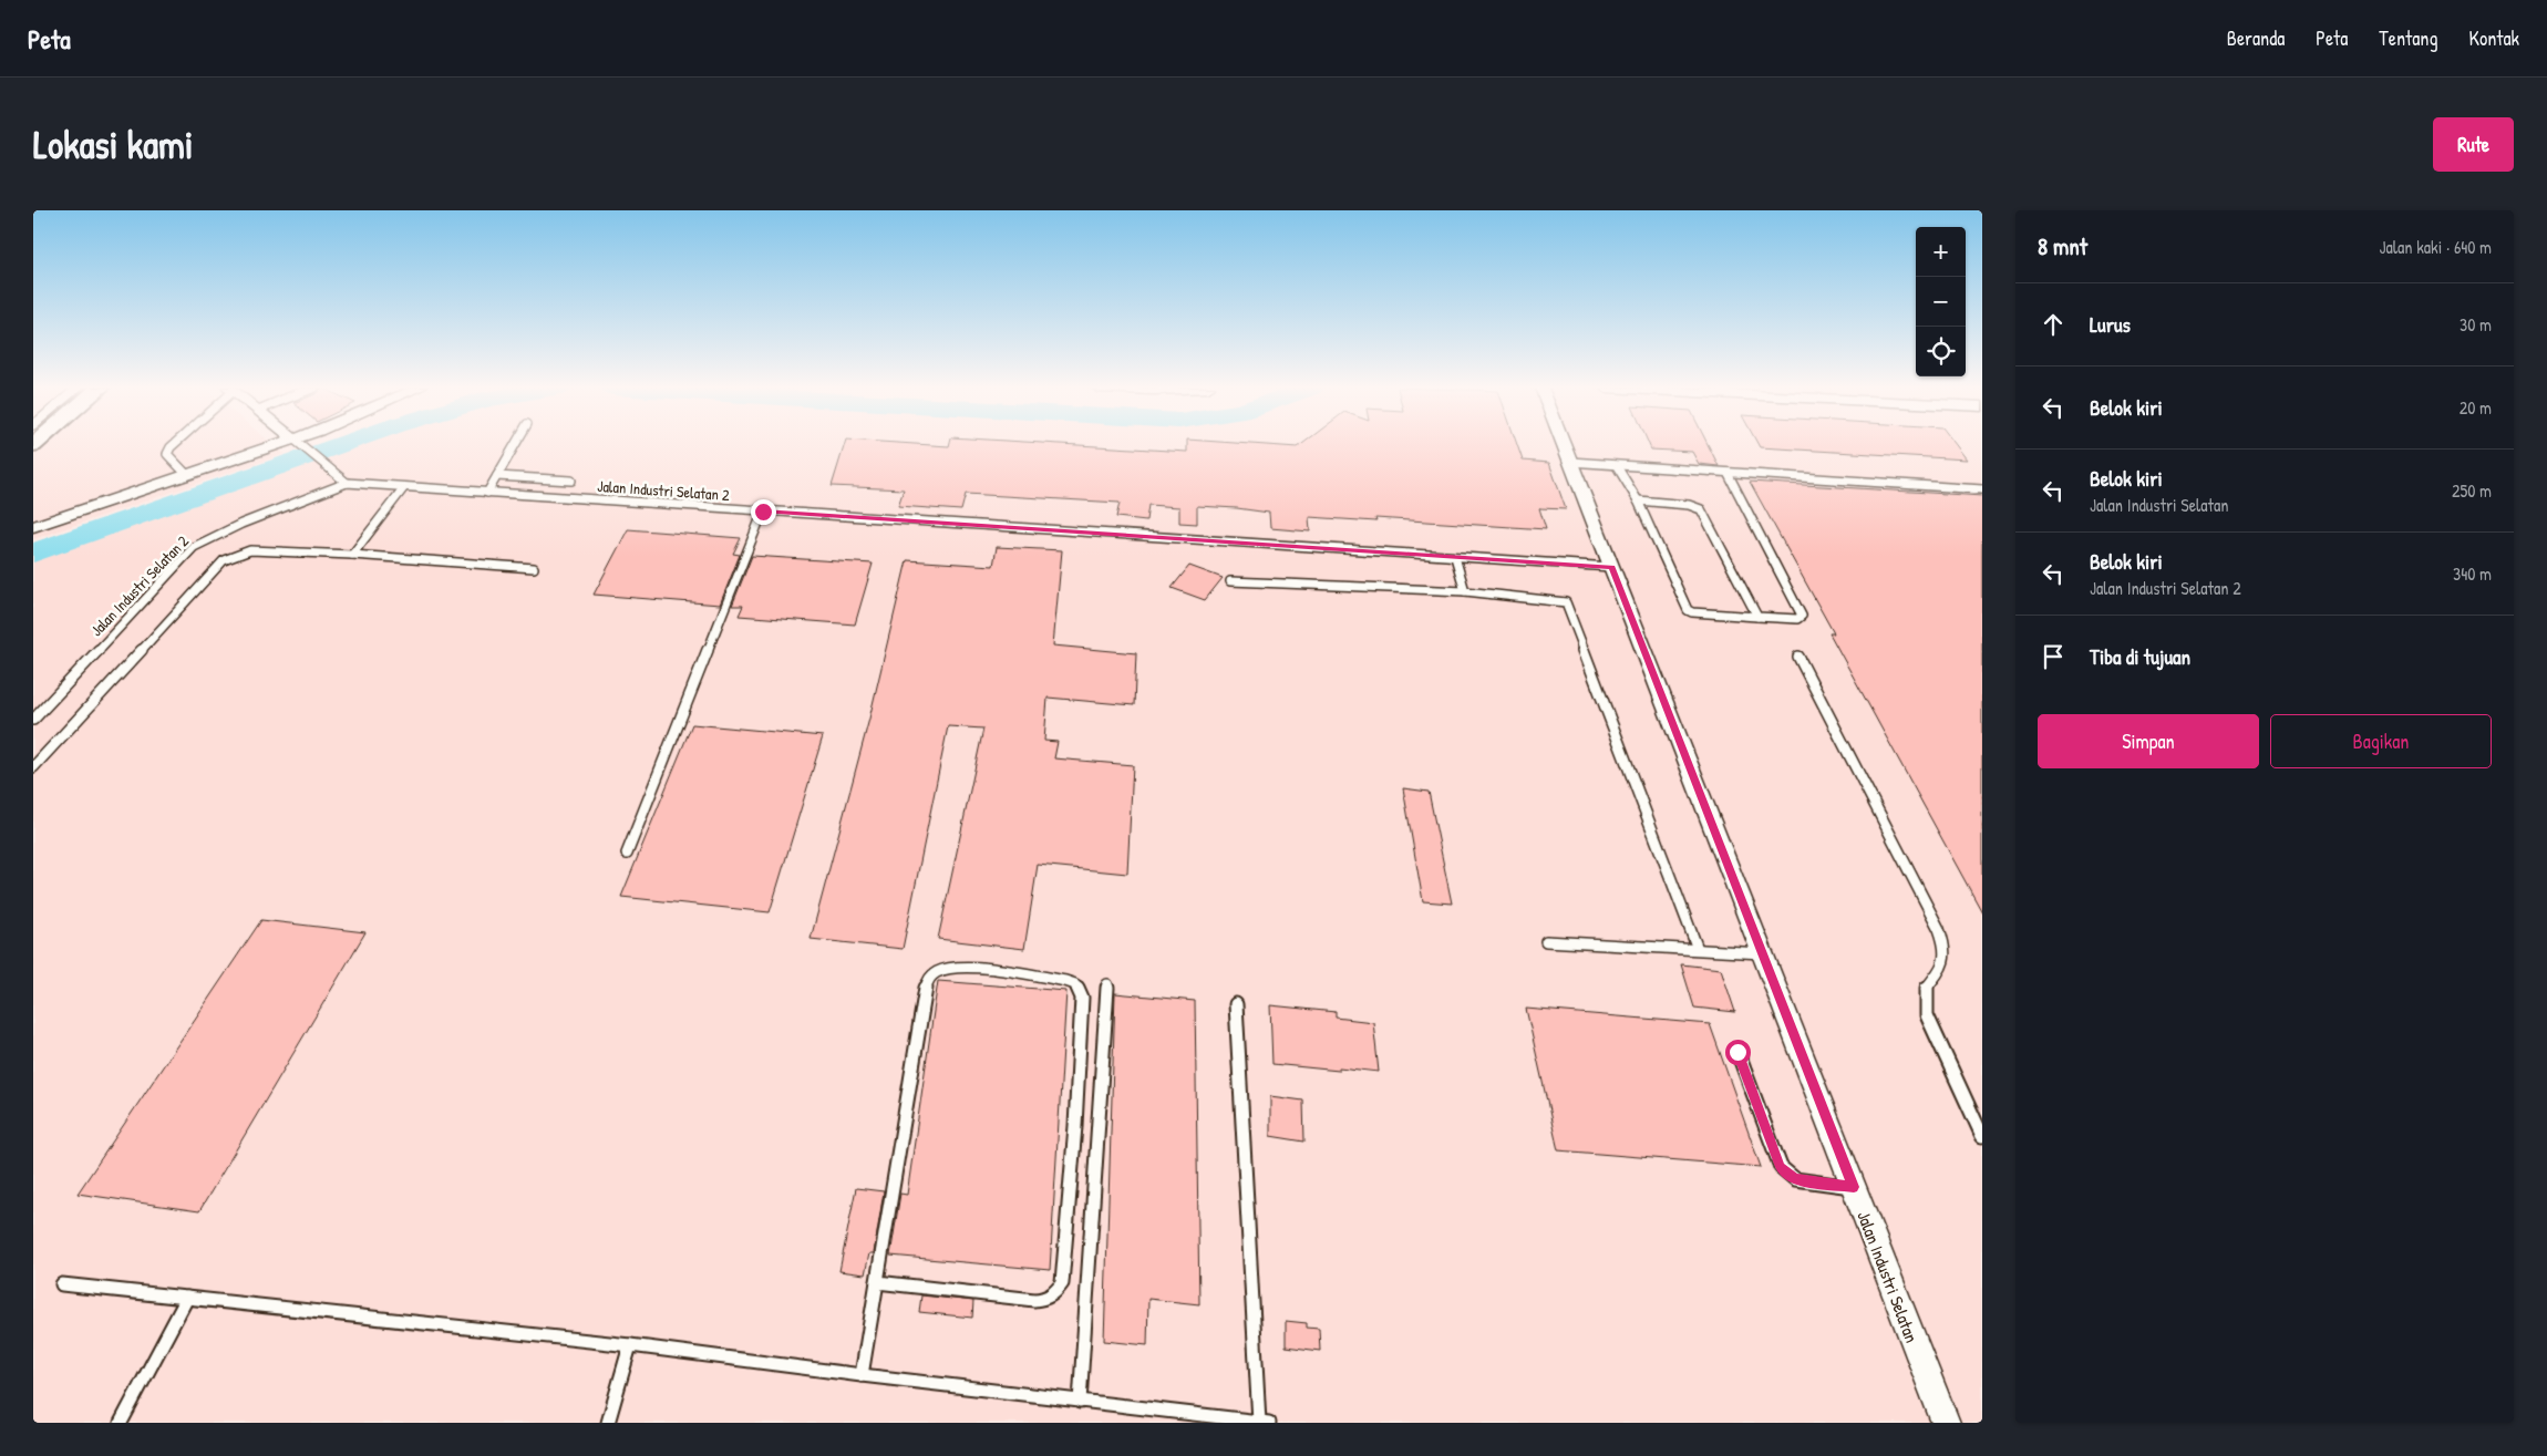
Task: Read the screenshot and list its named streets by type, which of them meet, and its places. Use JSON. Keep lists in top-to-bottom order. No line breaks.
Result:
{"streets":{"street":["Jalan Industri Selatan"],"lane":["Jalan Industri Selatan 2"]},"crossings":[["Jalan Industri Selatan 2","Jalan Industri Selatan"]],"page":{"header":"Peta","nav":["Beranda","Peta","Tentang","Kontak"],"buttons":["Rute",["Simpan","Bagikan"]],"title":"Lokasi kami","heading":["8 mnt","Jalan kaki · 640 m"],"map_buttons":["+","−"],"list":[["Lurus","30 m"],["Belok kiri","20 m"],["Belok kiri","Jalan Industri Selatan","250 m"],["Belok kiri","Jalan Industri Selatan 2","340 m"],"Tiba di tujuan"]}}
